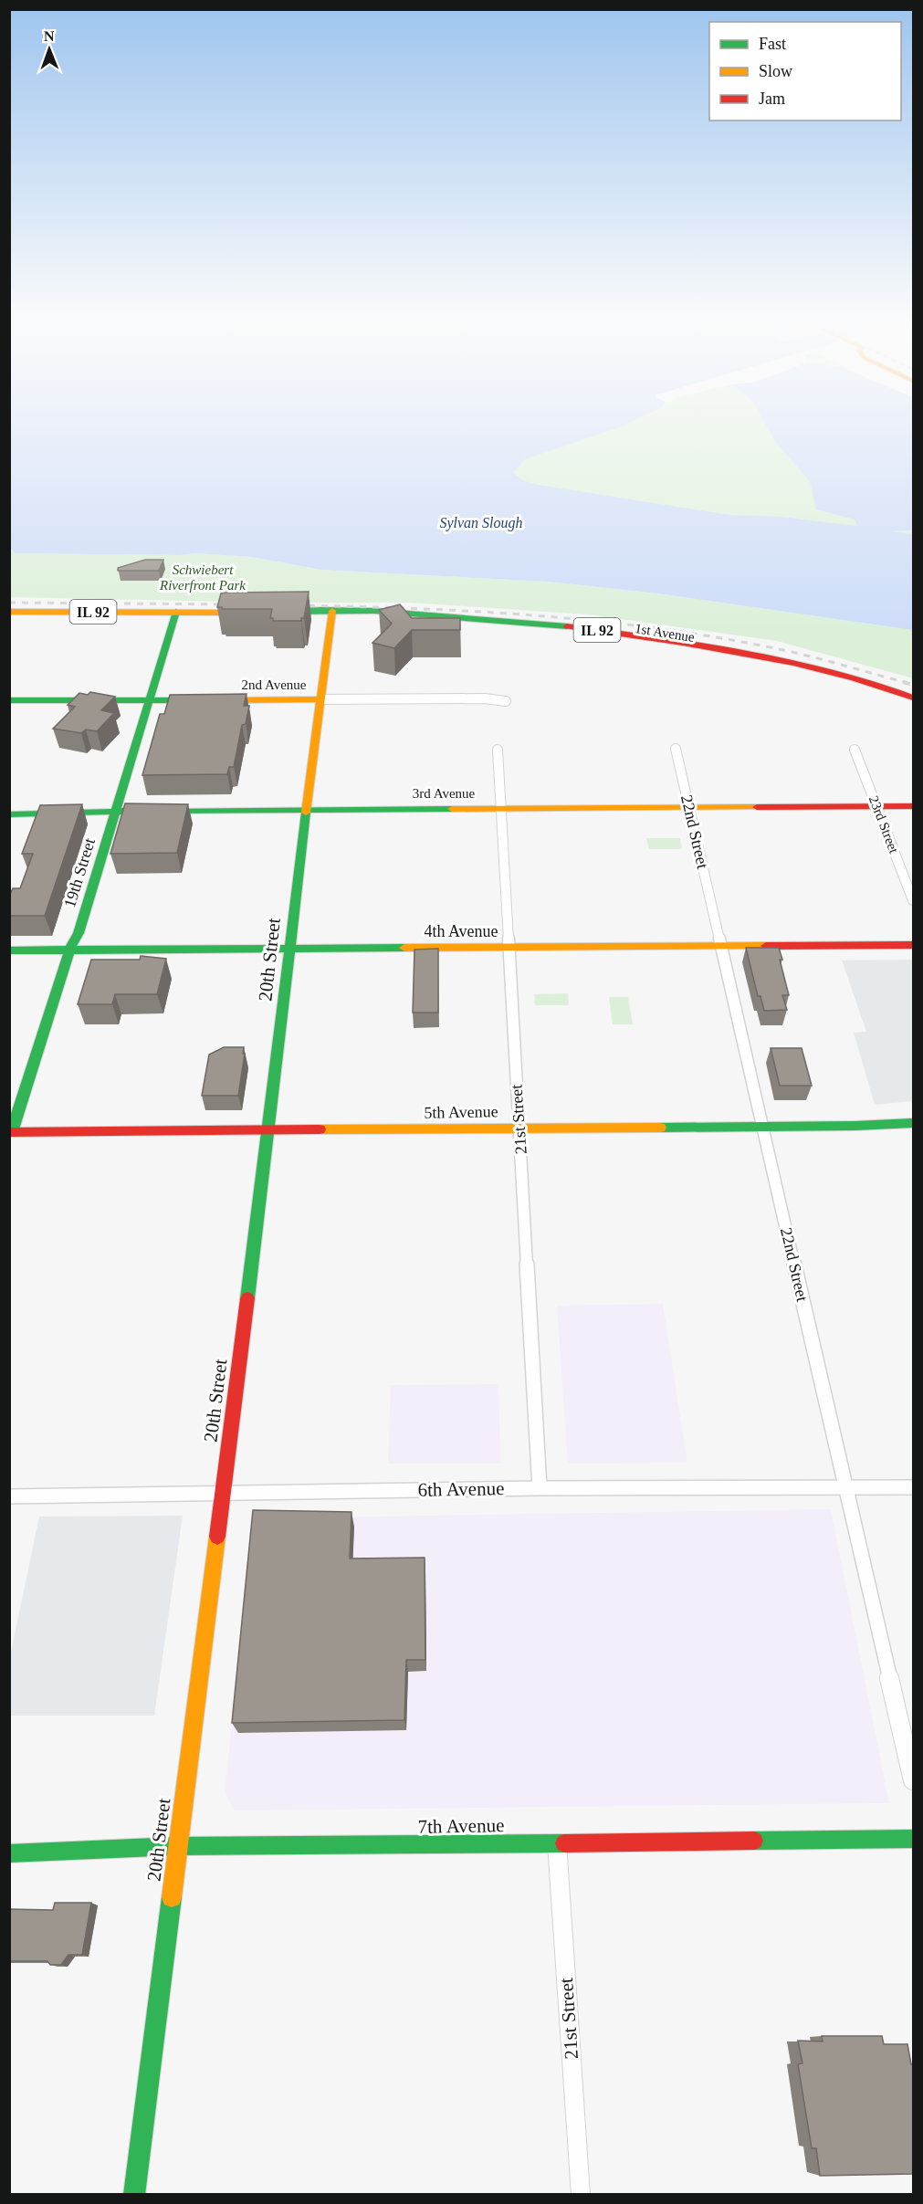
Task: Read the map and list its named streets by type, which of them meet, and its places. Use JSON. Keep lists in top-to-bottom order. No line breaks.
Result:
{"streets":{"street":["IL 92","1st Avenue","2nd Avenue","3rd Avenue","23rd Street","22nd Street","19th Street","4th Avenue","20th Street","5th Avenue","21st Street","6th Avenue","7th Avenue"]},"crossings":[["IL 92","19th Street"],["1st Avenue","20th Street"],["2nd Avenue","19th Street"],["2nd Avenue","20th Street"],["3rd Avenue","23rd Street"],["3rd Avenue","22nd Street"],["3rd Avenue","19th Street"],["3rd Avenue","20th Street"],["3rd Avenue","21st Street"],["22nd Street","4th Avenue"],["22nd Street","5th Avenue"],["22nd Street","6th Avenue"],["19th Street","4th Avenue"],["19th Street","5th Avenue"],["4th Avenue","20th Street"],["4th Avenue","21st Street"],["20th Street","5th Avenue"],["20th Street","6th Avenue"],["20th Street","7th Avenue"],["5th Avenue","21st Street"],["21st Street","6th Avenue"],["21st Street","7th Avenue"]],"water":["Sylvan Slough"],"parks":["Schwiebert Riverfront Park"],"legend":["Fast","Slow","Jam"],"north":"top"}
